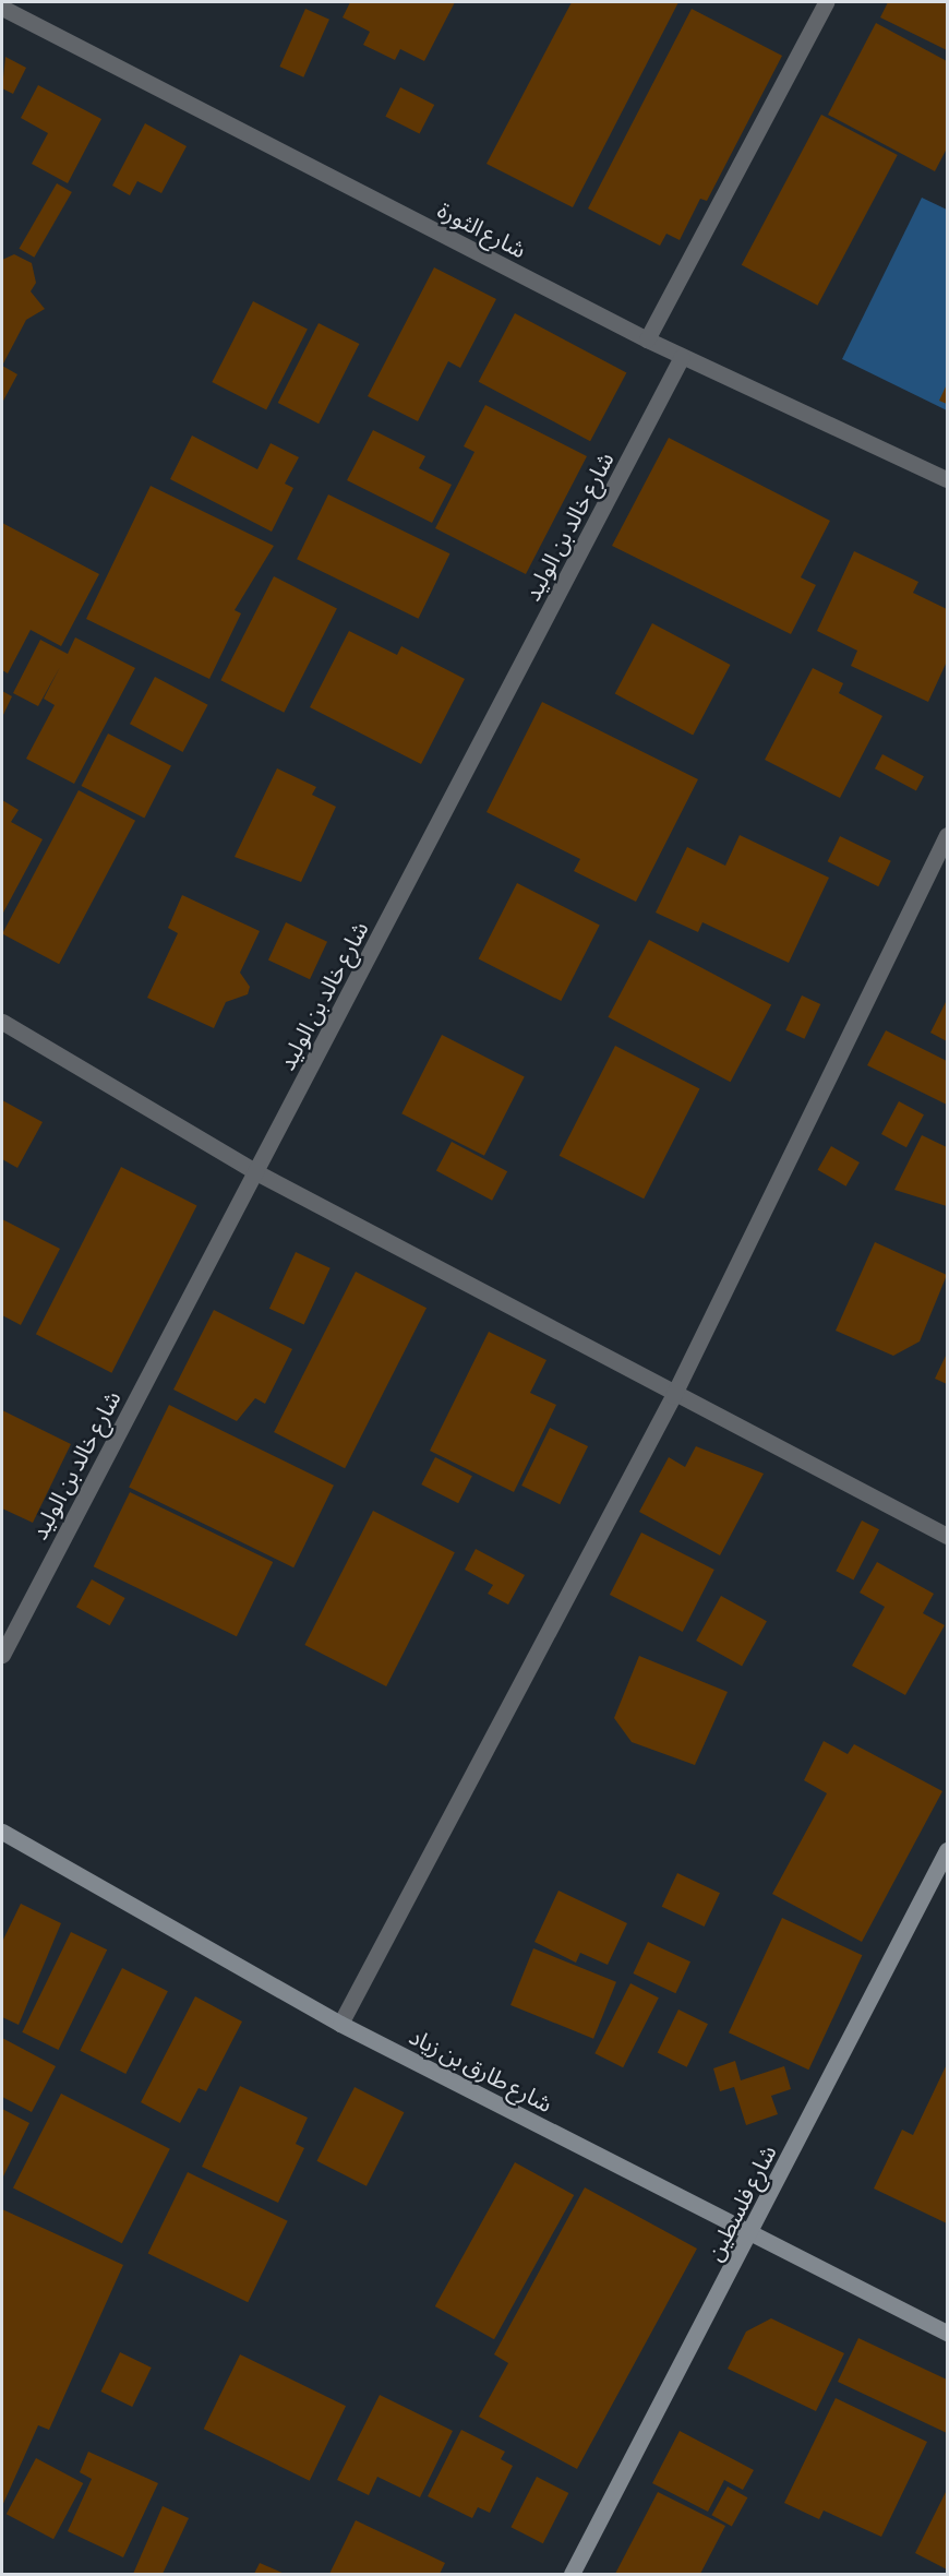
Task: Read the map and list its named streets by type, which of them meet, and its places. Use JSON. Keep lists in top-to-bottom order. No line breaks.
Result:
{"streets":{"main road":["شارع طارق بن زياد","شارع فلسطين"],"street":["شارع الثورة","شارع خالد بن الوليد"]},"crossings":[["شارع الثورة","شارع خالد بن الوليد"],["شارع طارق بن زياد","شارع فلسطين"]]}
